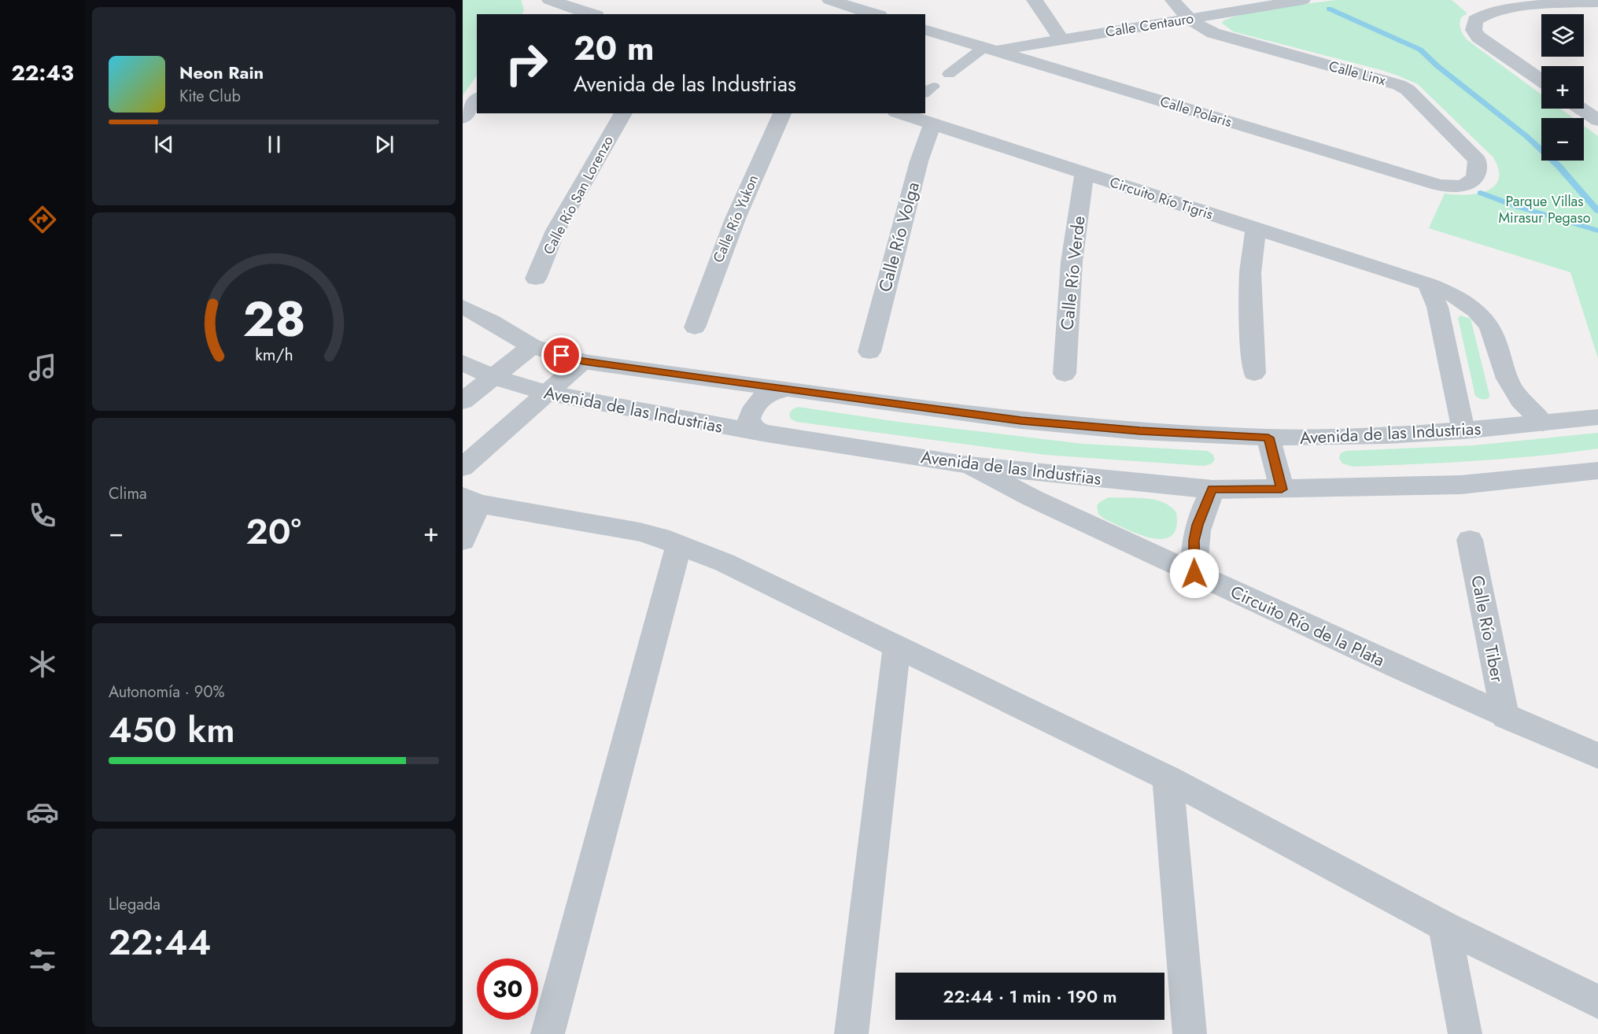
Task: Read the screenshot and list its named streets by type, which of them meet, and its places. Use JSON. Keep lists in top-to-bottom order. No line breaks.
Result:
{"streets":{"street":["Calle Centauro","Calle Linx","Calle Polaris","Calle Río San Lorenzo","Circuito Río Tigris","Calle Río Yukon","Calle Río Volga","Calle Río Verde","Avenida de las Industrias","Circuito Río de la Plata","Calle Río Tiber"]},"crossings":[["Calle Centauro","Calle Linx"],["Calle Centauro","Calle Polaris"],["Calle Linx","Calle Polaris"],["Circuito Río Tigris","Calle Río Volga"],["Circuito Río Tigris","Calle Río Verde"],["Circuito Río Tigris","Avenida de las Industrias"],["Avenida de las Industrias","Circuito Río de la Plata"],["Circuito Río de la Plata","Calle Río Tiber"]],"parks":["Parque Villas Mirasur Pegaso"],"page":{"tabs":"22:43","map_buttons":["+","−"],"turn":["20 m","Avenida de las Industrias"],"song":["Neon Rain","Kite Club"],"tile":["Clima",["Autonomía · 90%","450 km"],["Llegada","22:44"]],"heat":["−","20°","+"],"limit":"30","trip":"22:44 · 1 min · 190 m","gauge":["28","km/h"]}}
